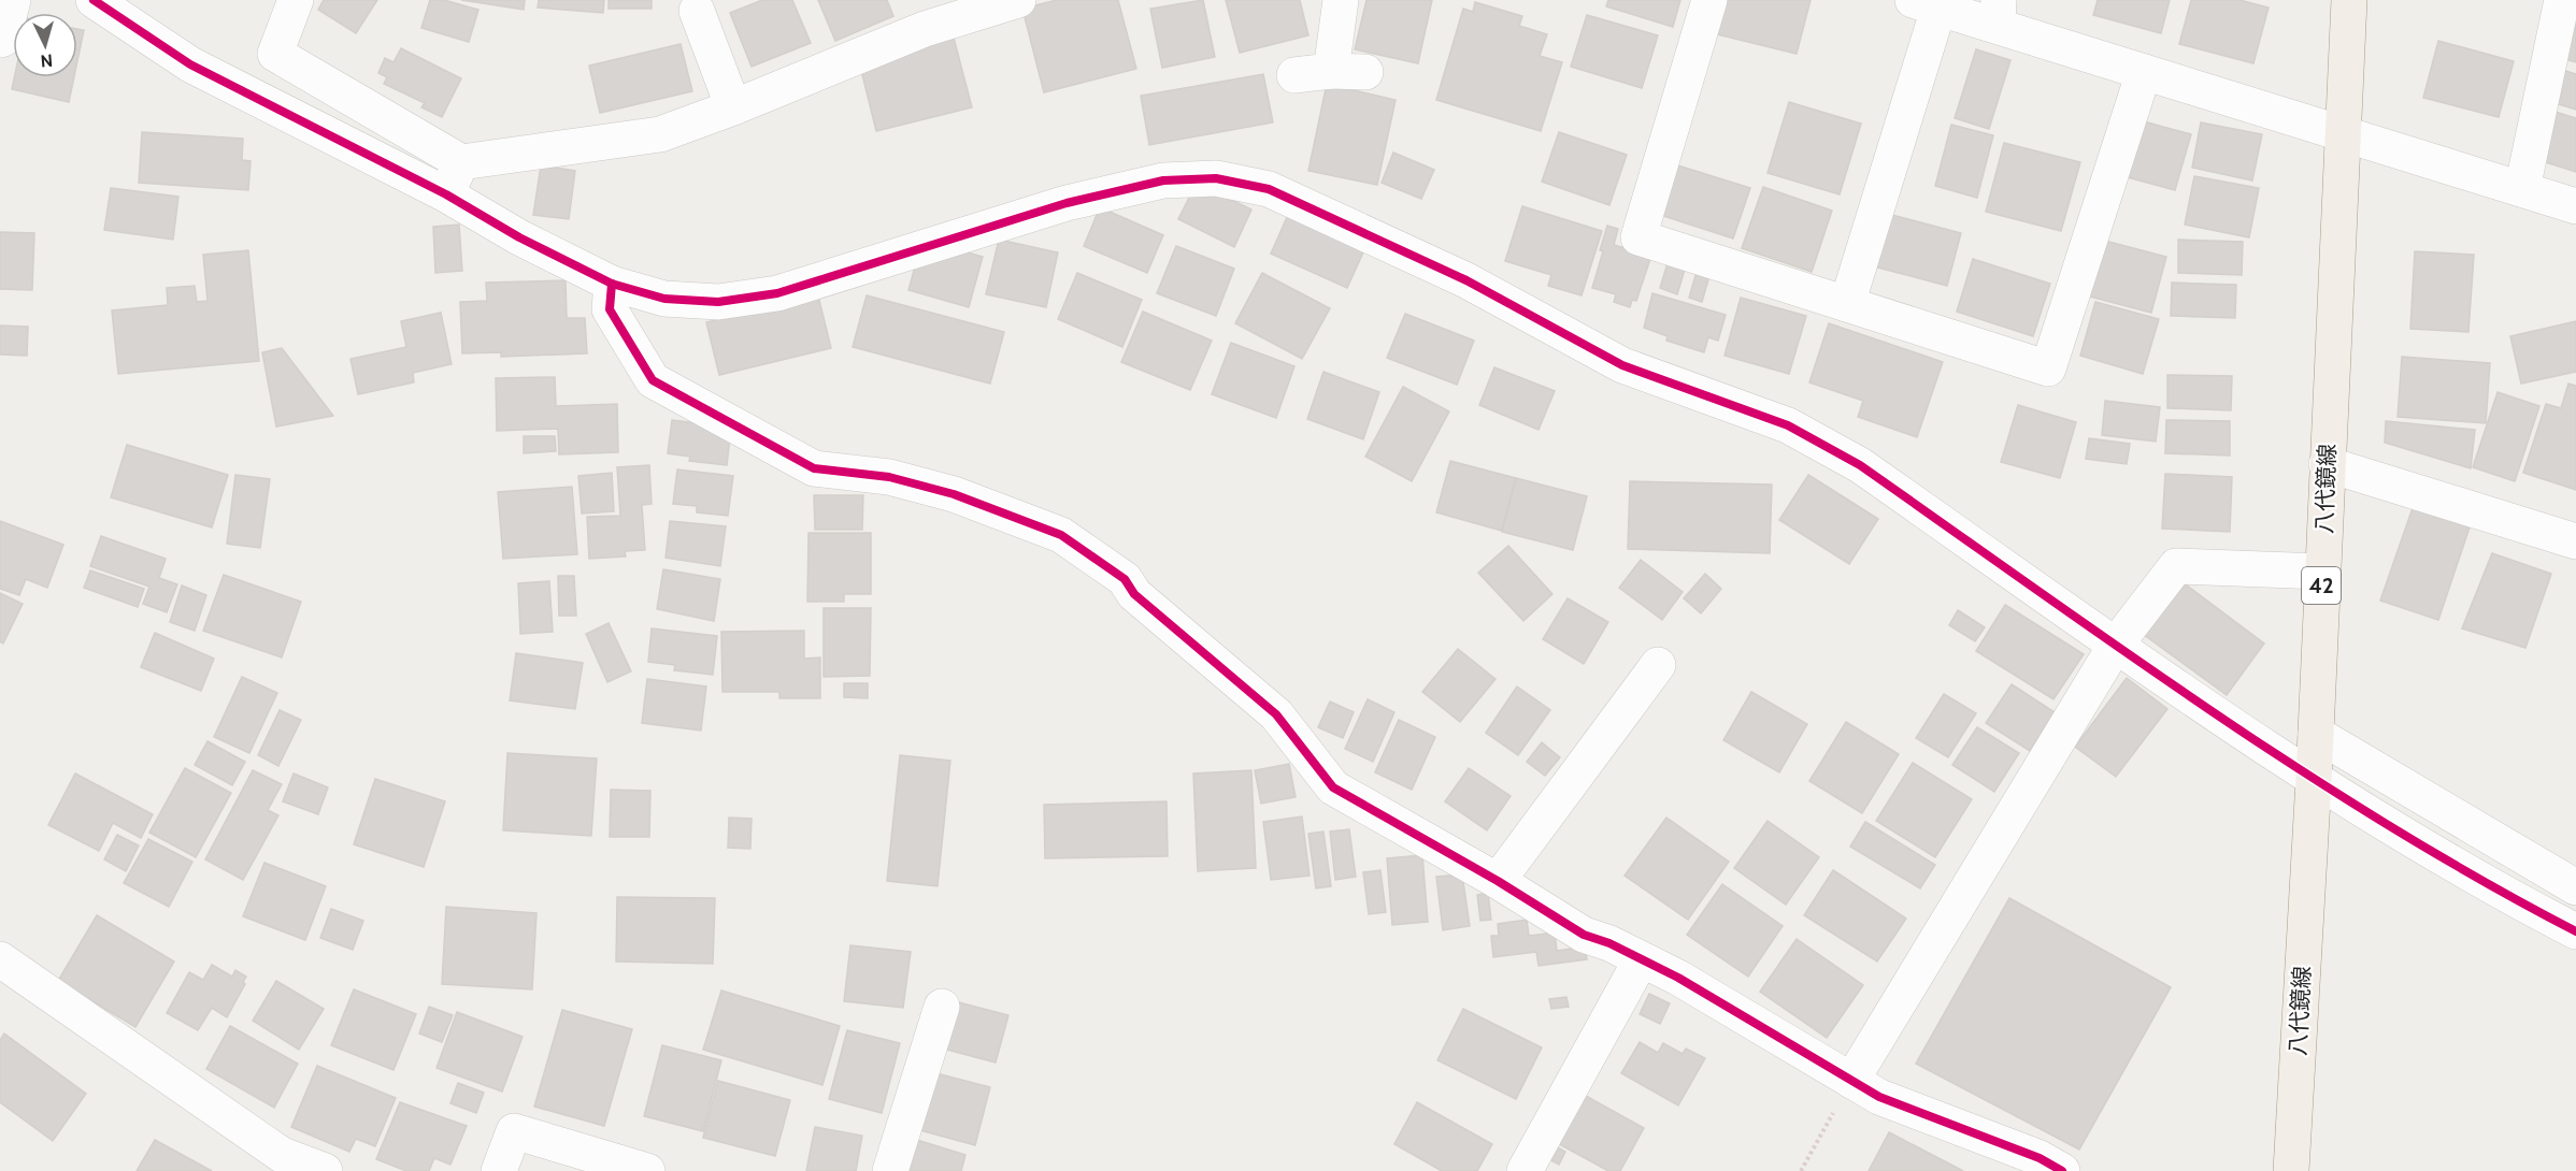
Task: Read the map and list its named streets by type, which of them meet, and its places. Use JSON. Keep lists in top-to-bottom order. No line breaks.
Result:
{"streets":{"main road":["八代鏡線","42"]},"north":"bottom"}
